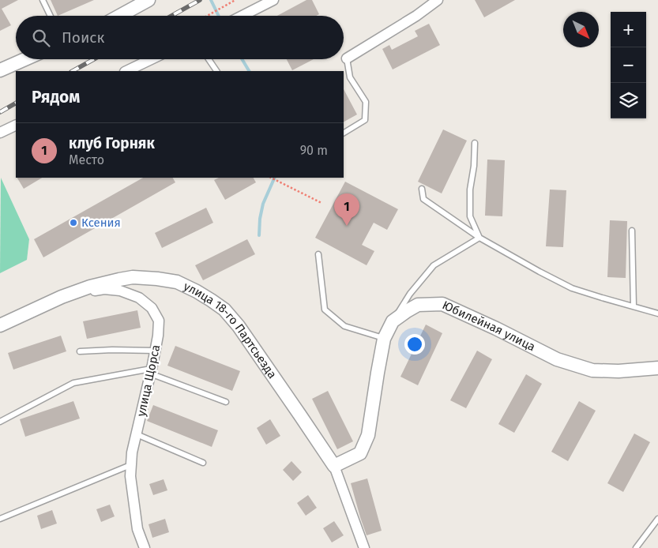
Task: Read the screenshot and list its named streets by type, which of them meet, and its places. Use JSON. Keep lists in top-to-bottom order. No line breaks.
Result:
{"streets":{"street":["Юбилейная улица","улица 18-го Партсьезда","улица Щорса"]},"crossings":[["Юбилейная улица","улица 18-го Партсьезда"],["улица 18-го Партсьезда","улица Щорса"]],"places":["Ксения"],"north":"bottom right","page":{"map_buttons":["+","−"],"search":"Поиск","heading":"Рядом","list":[{"mark":"1","name":"клуб Горняк","note":"Место","value":"90 m"}],"pins":"1"}}
